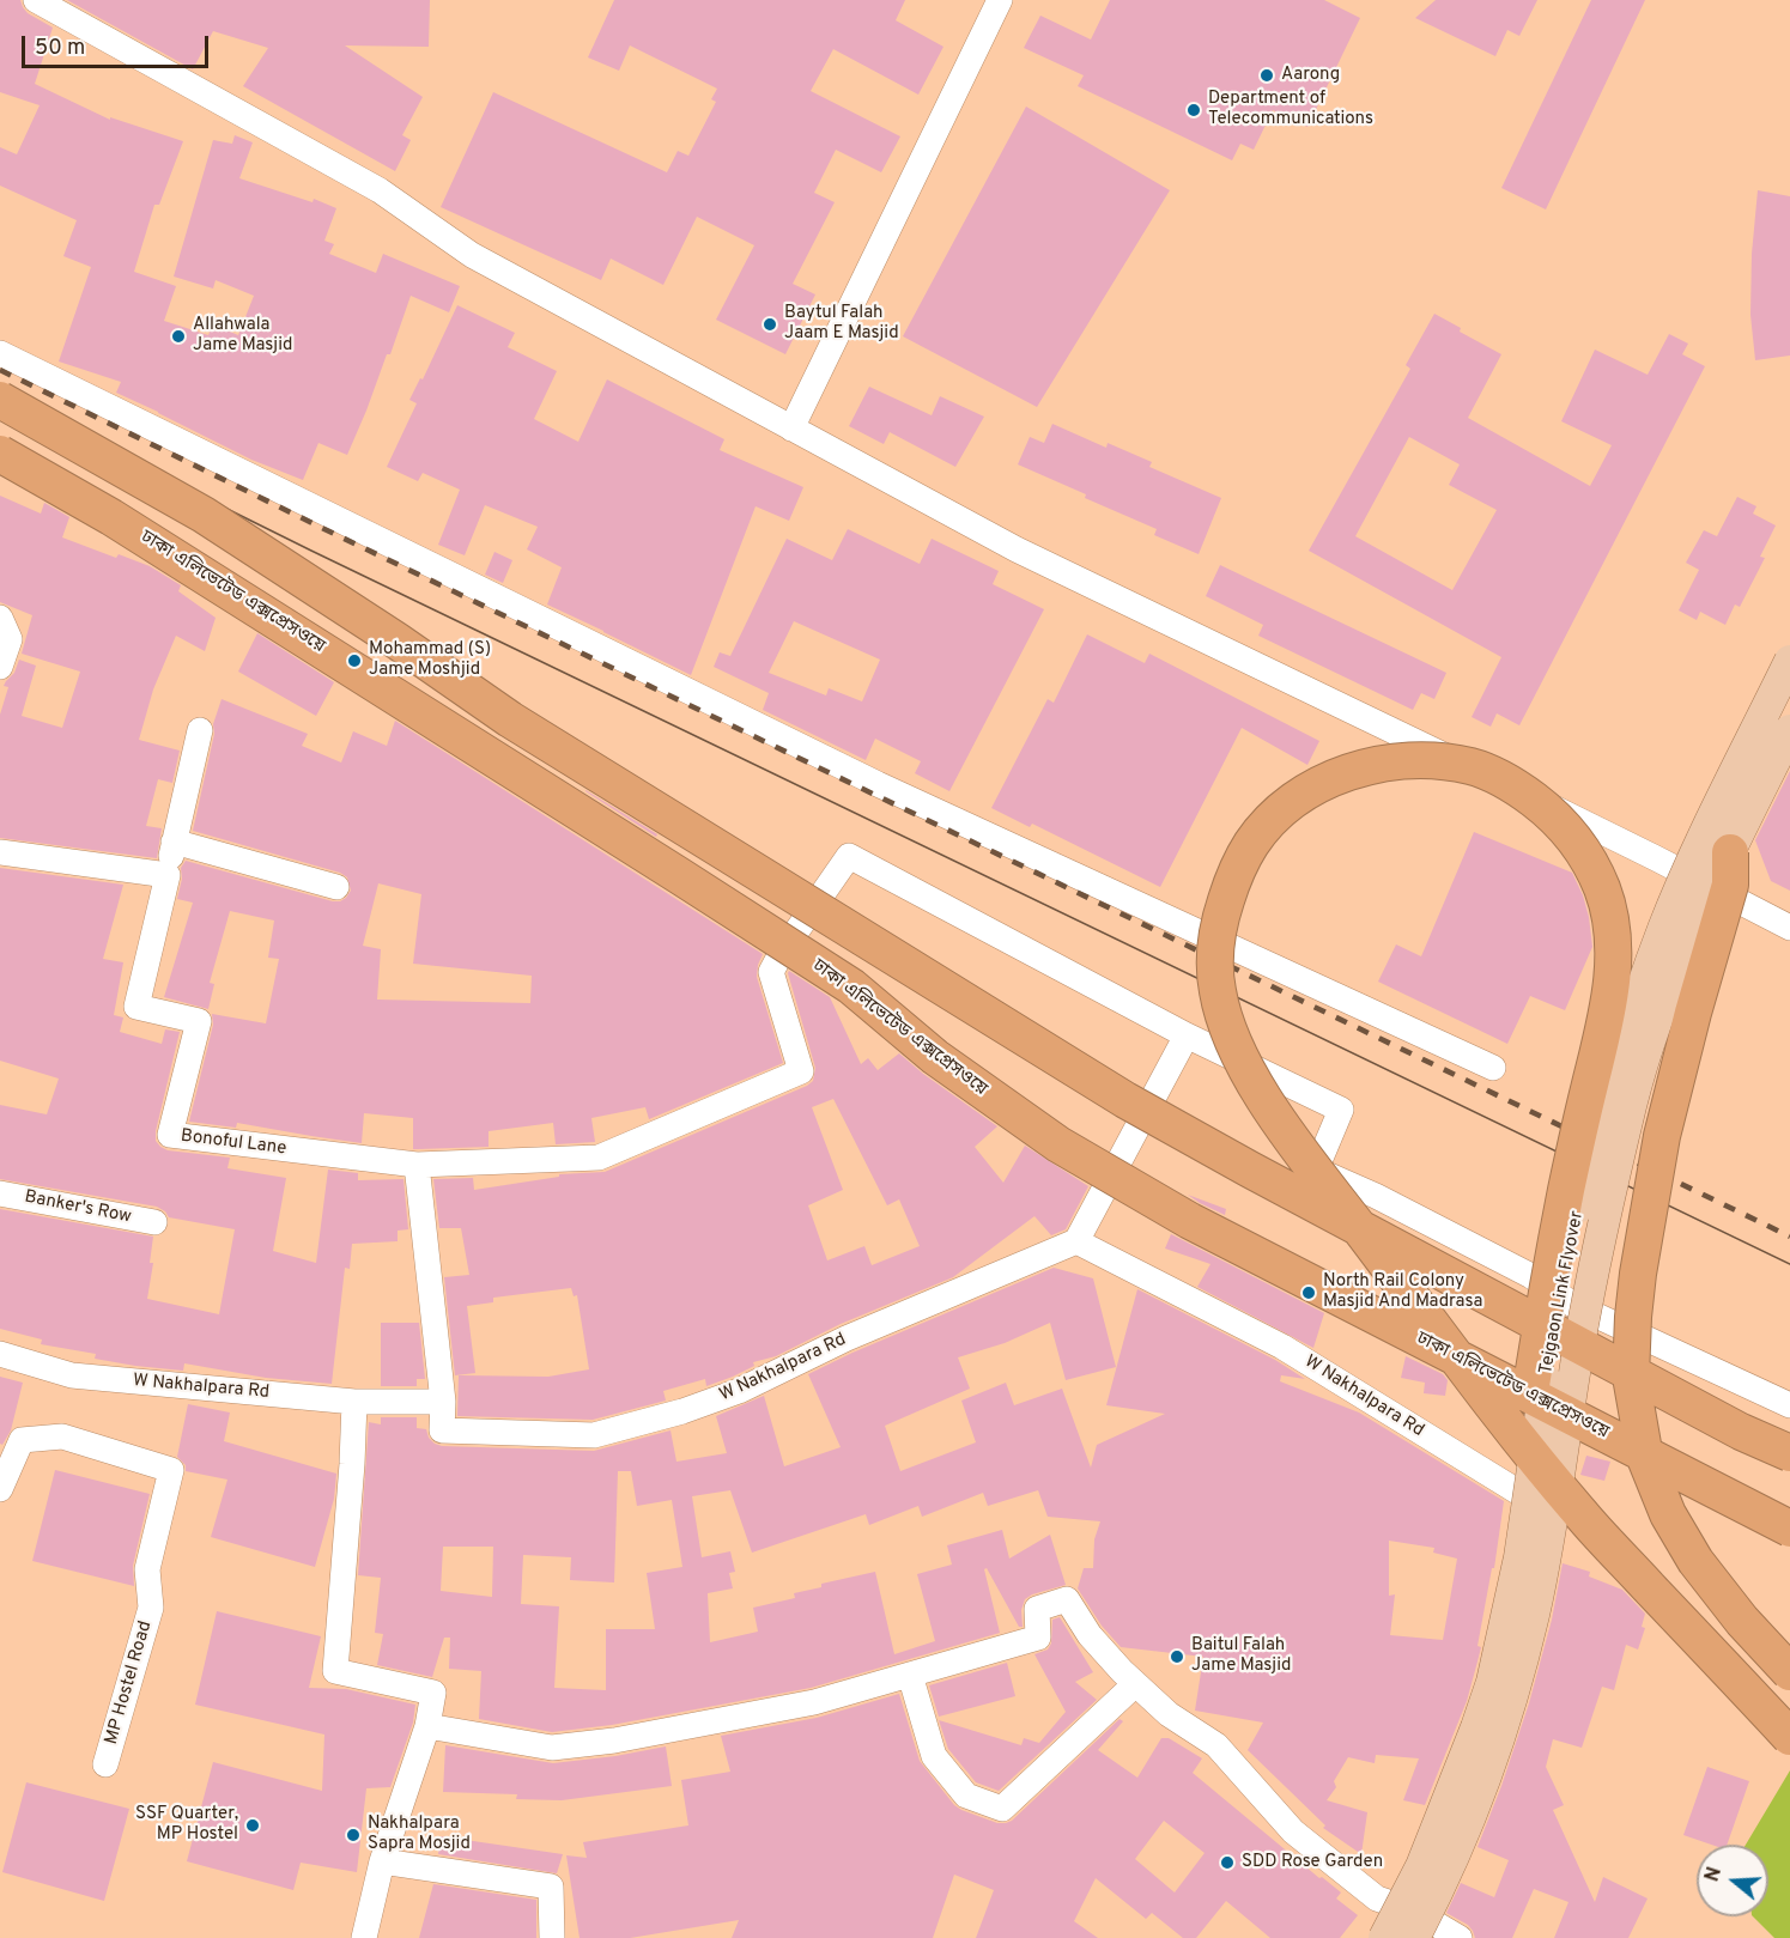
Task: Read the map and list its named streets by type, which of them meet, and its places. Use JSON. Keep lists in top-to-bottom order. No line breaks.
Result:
{"streets":{"highway":["ঢাকা এলিভেটেড এক্সপ্রেসওয়ে"],"main road":["Tejgaon Link Flyover"],"street":["Bonoful Lane","Banker's Row","W Nakhalpara Rd","MP Hostel Road"]},"places":["Aarong","Department of Telecommunications","Baytul Falah Jaam E Masjid","Allahwala Jame Masjid","Mohammad (S) Jame Moshjid","North Rail Colony Masjid And Madrasa","Baitul Falah Jame Masjid","SSF Quarter, MP Hostel","Nakhalpara Sapra Mosjid","SDD Rose Garden"],"scale_bar":"50 m","north":"left"}
